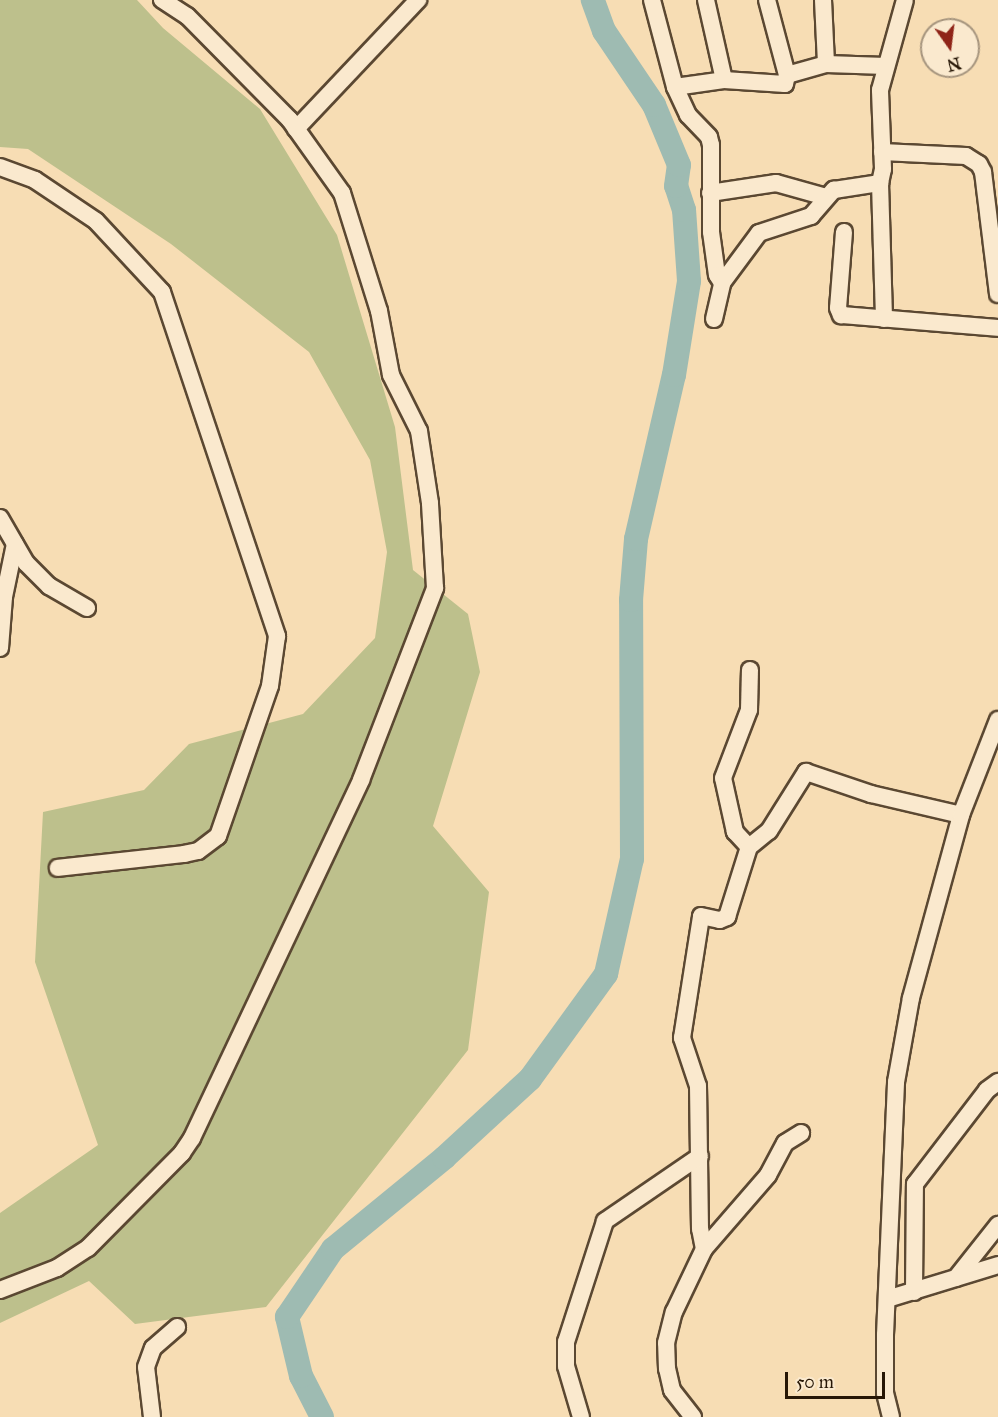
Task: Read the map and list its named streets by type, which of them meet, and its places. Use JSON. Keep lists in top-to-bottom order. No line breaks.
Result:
{"scale_bar":"50 m","north":"bottom"}
